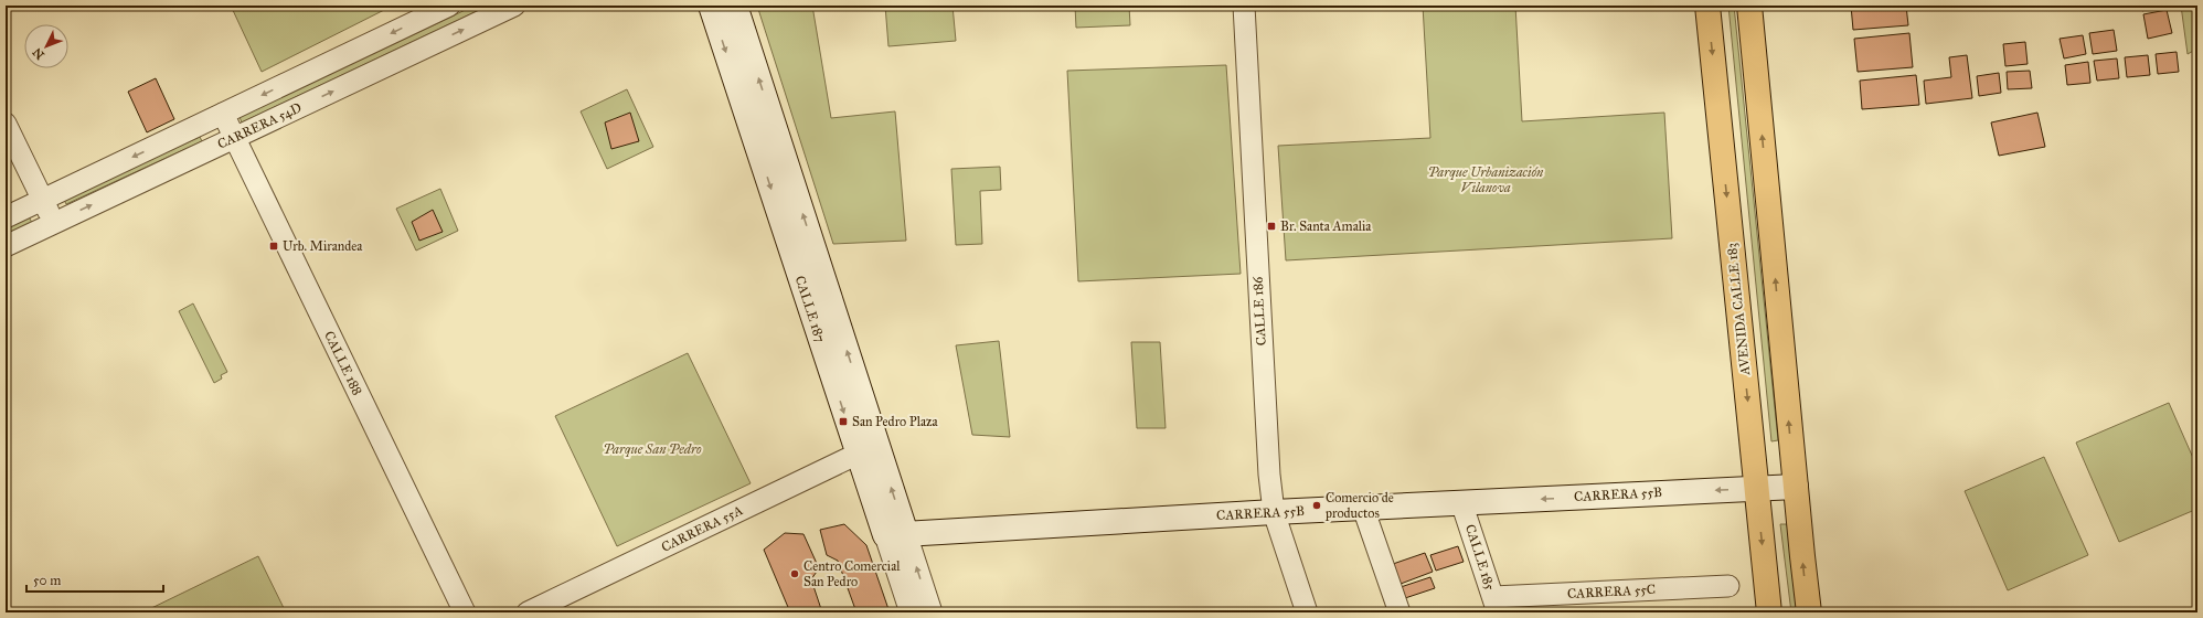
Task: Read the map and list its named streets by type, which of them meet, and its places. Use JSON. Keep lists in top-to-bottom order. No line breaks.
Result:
{"streets":{"main road":["AVENIDA CALLE 183"],"street":["CARRERA 54D","CALLE 187","CALLE 186","CALLE 188","CARRERA 55B","CARRERA 55A","CALLE 185","CARRERA 55C"]},"crossings":[["CARRERA 54D","CALLE 188"],["CALLE 187","CARRERA 55B"],["CALLE 187","CARRERA 55A"],["AVENIDA CALLE 183","CARRERA 55B"],["CALLE 186","CARRERA 55B"],["CARRERA 55B","CALLE 185"],["CALLE 185","CARRERA 55C"]],"parks":["Parque Urbanización Vilanova","Parque San Pedro"],"places":{"transit":["Br. Santa Amalia","Urb. Mirandea","San Pedro Plaza"],"other":["Comercio de productos","Centro Comercial San Pedro"]},"scale_bar":"50 m","north":"bottom left"}
